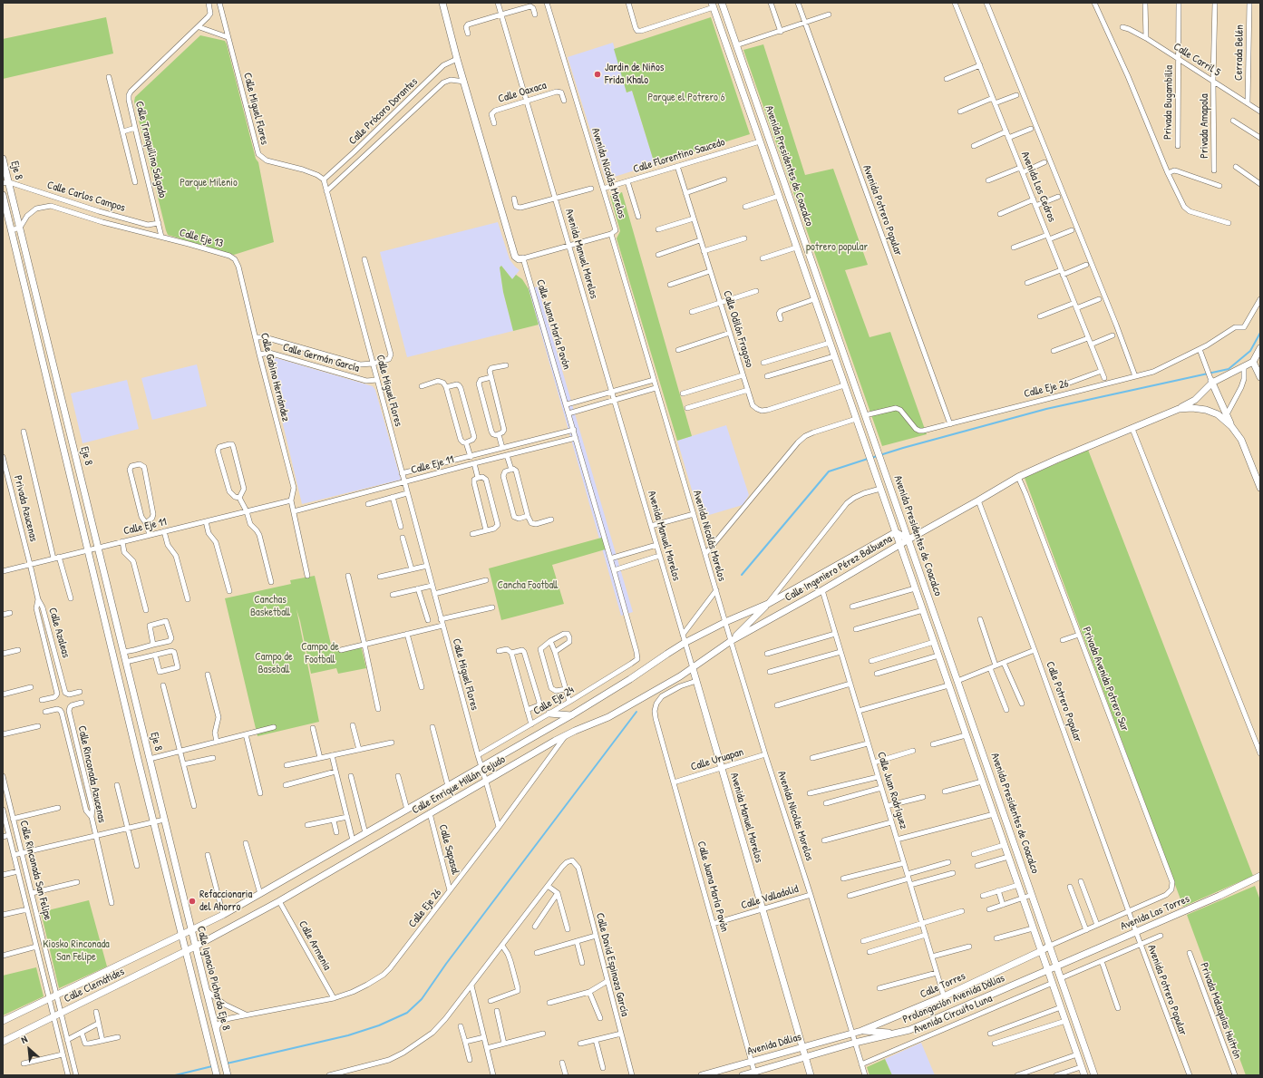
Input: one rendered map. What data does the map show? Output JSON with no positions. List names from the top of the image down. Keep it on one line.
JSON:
{"streets":{"main road":["Avenida Presidentes de Coacalco","Eje 8","Avenida Manuel Morelos","Calle Juana María Pavón","Calle Ingeniero Pérez Balbuena","Calle Enrique Millán Cejudo","Avenida Las Torres","Calle Ignacio Pichardo Eje 8","Calle Clemátides","Calle Torres","Prolongación Avenida Dálias","Avenida Dálias"],"street":["Cerrada Belén","Calle Carril 5","Calle Oaxaca","Privada Bugambilia","Calle Miguel Flores","Calle Prócoro Dorantes","Privada Amapola","Calle Tranquilino Salgado","Calle Florentino Saucedo","Avenida Nicolás Morelos","Avenida Los Cedros","Calle Carlos Campos","Avenida Potrero Popular","Calle Eje 13","Calle Odilón Fragoso","Calle Germán García","Calle Gabino Hernández","Calle Eje 26","Calle Eje 11","Privada Azucenas","Calle Azaleas","Privada Avenida Potrero Sur","Calle Eje 24","Calle Potrero Popular","Calle Uruapan","Calle Rinconada Azucenas","Calle Juan Rodríguez","Calle Sapasal","Calle Rinconada San Felipe","Calle Valladolid","Calle Armenia","Calle David Espinoza García","Privada Malaquías Huitrón","Avenida Circuito Luna"]},"crossings":[["Cerrada Belén","Calle Carril 5"],["Calle Carril 5","Privada Bugambilia"],["Calle Carril 5","Privada Amapola"],["Calle Oaxaca","Avenida Manuel Morelos"],["Calle Miguel Flores","Calle Prócoro Dorantes"],["Calle Miguel Flores","Calle Germán García"],["Calle Miguel Flores","Calle Eje 26"],["Calle Miguel Flores","Calle Eje 11"],["Calle Miguel Flores","Calle Eje 24"],["Calle Miguel Flores","Calle Enrique Millán Cejudo"],["Calle Prócoro Dorantes","Calle Juana María Pavón"],["Calle Tranquilino Salgado","Calle Carlos Campos"],["Calle Tranquilino Salgado","Calle Eje 13"],["Calle Florentino Saucedo","Avenida Presidentes de Coacalco"],["Calle Florentino Saucedo","Avenida Nicolás Morelos"],["Calle Florentino Saucedo","Calle Odilón Fragoso"],["Avenida Presidentes de Coacalco","Calle Odilón Fragoso"],["Avenida Presidentes de Coacalco","Calle Eje 26"],["Avenida Presidentes de Coacalco","Calle Ingeniero Pérez Balbuena"],["Avenida Presidentes de Coacalco","Avenida Las Torres"],["Avenida Presidentes de Coacalco","Calle Torres"],["Avenida Presidentes de Coacalco","Prolongación Avenida Dálias"],["Avenida Presidentes de Coacalco","Avenida Circuito Luna"],["Eje 8","Calle Carlos Campos"],["Eje 8","Calle Eje 11"],["Eje 8","Calle Ignacio Pichardo Eje 8"],["Avenida Nicolás Morelos","Calle Ingeniero Pérez Balbuena"],["Avenida Nicolás Morelos","Calle Uruapan"],["Avenida Nicolás Morelos","Calle Enrique Millán Cejudo"],["Avenida Nicolás Morelos","Calle Valladolid"],["Avenida Nicolás Morelos","Calle Torres"],["Avenida Nicolás Morelos","Prolongación Avenida Dálias"],["Avenida Nicolás Morelos","Avenida Circuito Luna"],["Avenida Nicolás Morelos","Avenida Dálias"],["Avenida Los Cedros","Calle Eje 26"],["Calle Carlos Campos","Calle Eje 13"],["Avenida Potrero Popular","Calle Eje 26"],["Avenida Potrero Popular","Privada Avenida Potrero Sur"],["Avenida Potrero Popular","Calle Potrero Popular"],["Avenida Potrero Popular","Avenida Las Torres"],["Calle Eje 13","Calle Gabino Hernández"],["Avenida Manuel Morelos","Calle Juana María Pavón"],["Avenida Manuel Morelos","Calle Uruapan"],["Avenida Manuel Morelos","Calle Enrique Millán Cejudo"],["Avenida Manuel Morelos","Calle Valladolid"],["Avenida Manuel Morelos","Avenida Dálias"],["Calle Juana María Pavón","Calle Eje 11"],["Calle Juana María Pavón","Calle Eje 24"],["Calle Juana María Pavón","Calle Uruapan"],["Calle Juana María Pavón","Calle Valladolid"],["Calle Juana María Pavón","Avenida Dálias"],["Calle Germán García","Calle Gabino Hernández"],["Calle Gabino Hernández","Calle Eje 11"],["Calle Eje 26","Calle Enrique Millán Cejudo"],["Calle Eje 26","Calle Sapasal"],["Calle Eje 26","Calle Armenia"],["Calle Eje 26","Calle Ignacio Pichardo Eje 8"],["Calle Eje 11","Privada Azucenas"],["Calle Eje 11","Calle Azaleas"],["Privada Azucenas","Calle Azaleas"],["Calle Ingeniero Pérez Balbuena","Calle Enrique Millán Cejudo"],["Calle Ingeniero Pérez Balbuena","Calle Juan Rodríguez"],["Privada Avenida Potrero Sur","Calle Potrero Popular"],["Calle Enrique Millán Cejudo","Calle Sapasal"],["Calle Enrique Millán Cejudo","Calle Armenia"],["Calle Enrique Millán Cejudo","Calle Ignacio Pichardo Eje 8"],["Calle Enrique Millán Cejudo","Calle Clemátides"],["Calle Juan Rodríguez","Calle Torres"],["Calle Rinconada San Felipe","Calle Clemátides"],["Avenida Las Torres","Prolongación Avenida Dálias"],["Calle Ignacio Pichardo Eje 8","Calle Clemátides"],["Calle Torres","Avenida Dálias"],["Prolongación Avenida Dálias","Avenida Dálias"]],"parks":["Parque el Potrero 6","Parque Milenio","potrero popular","Cancha Football","Canchas Basketball","Campo de Football","Campo de Baseball","Kiosko Rinconada San Felipe"],"places":["Jardin de Niños Frida Khalo","Refaccionaria del Ahorro"],"north":"top left"}
